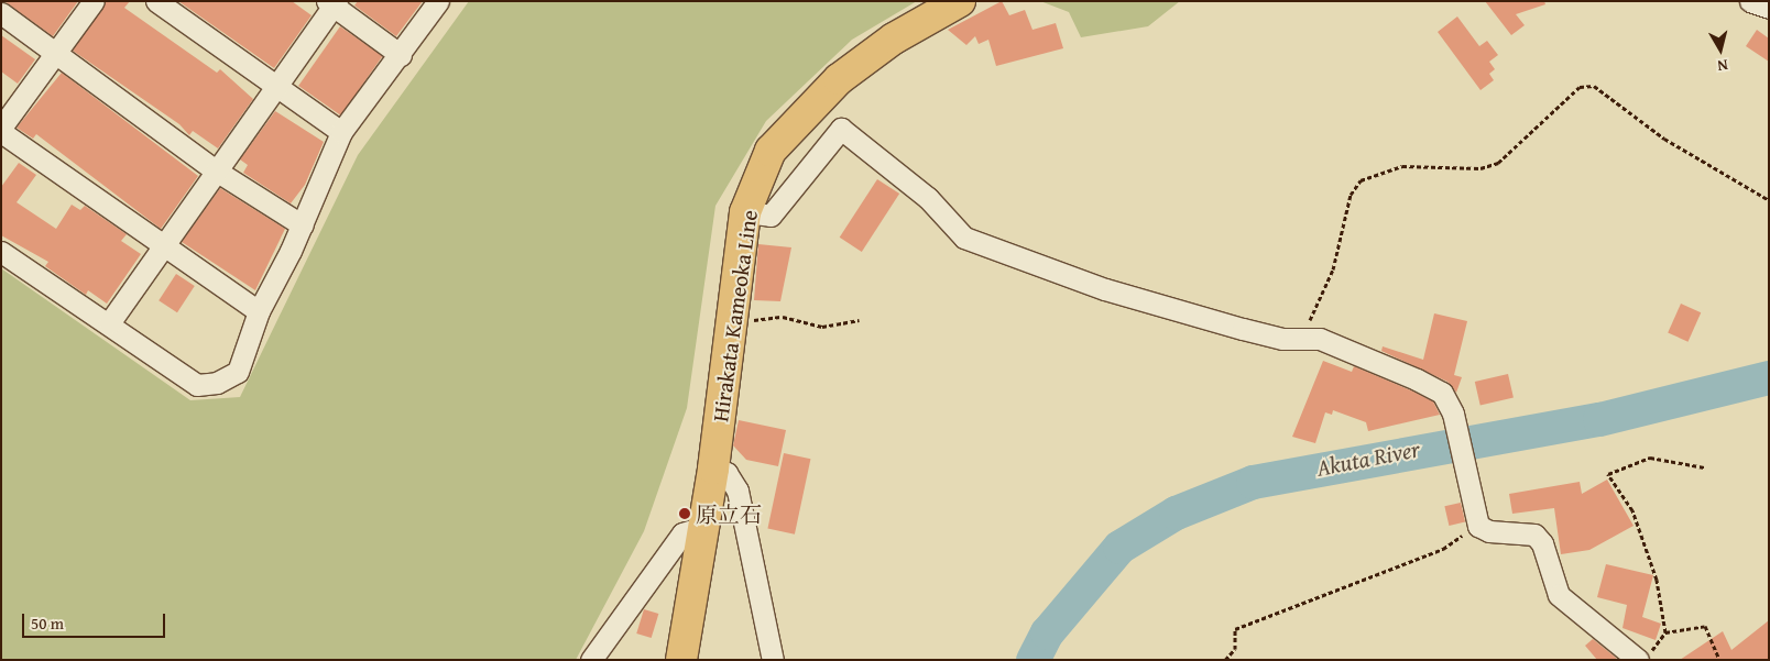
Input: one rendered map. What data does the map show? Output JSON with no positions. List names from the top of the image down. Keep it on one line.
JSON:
{"streets":{"main road":["Hirakata Kameoka Line"]},"water":["Akuta River"],"places":["原立石"],"scale_bar":"50 m","north":"bottom"}
